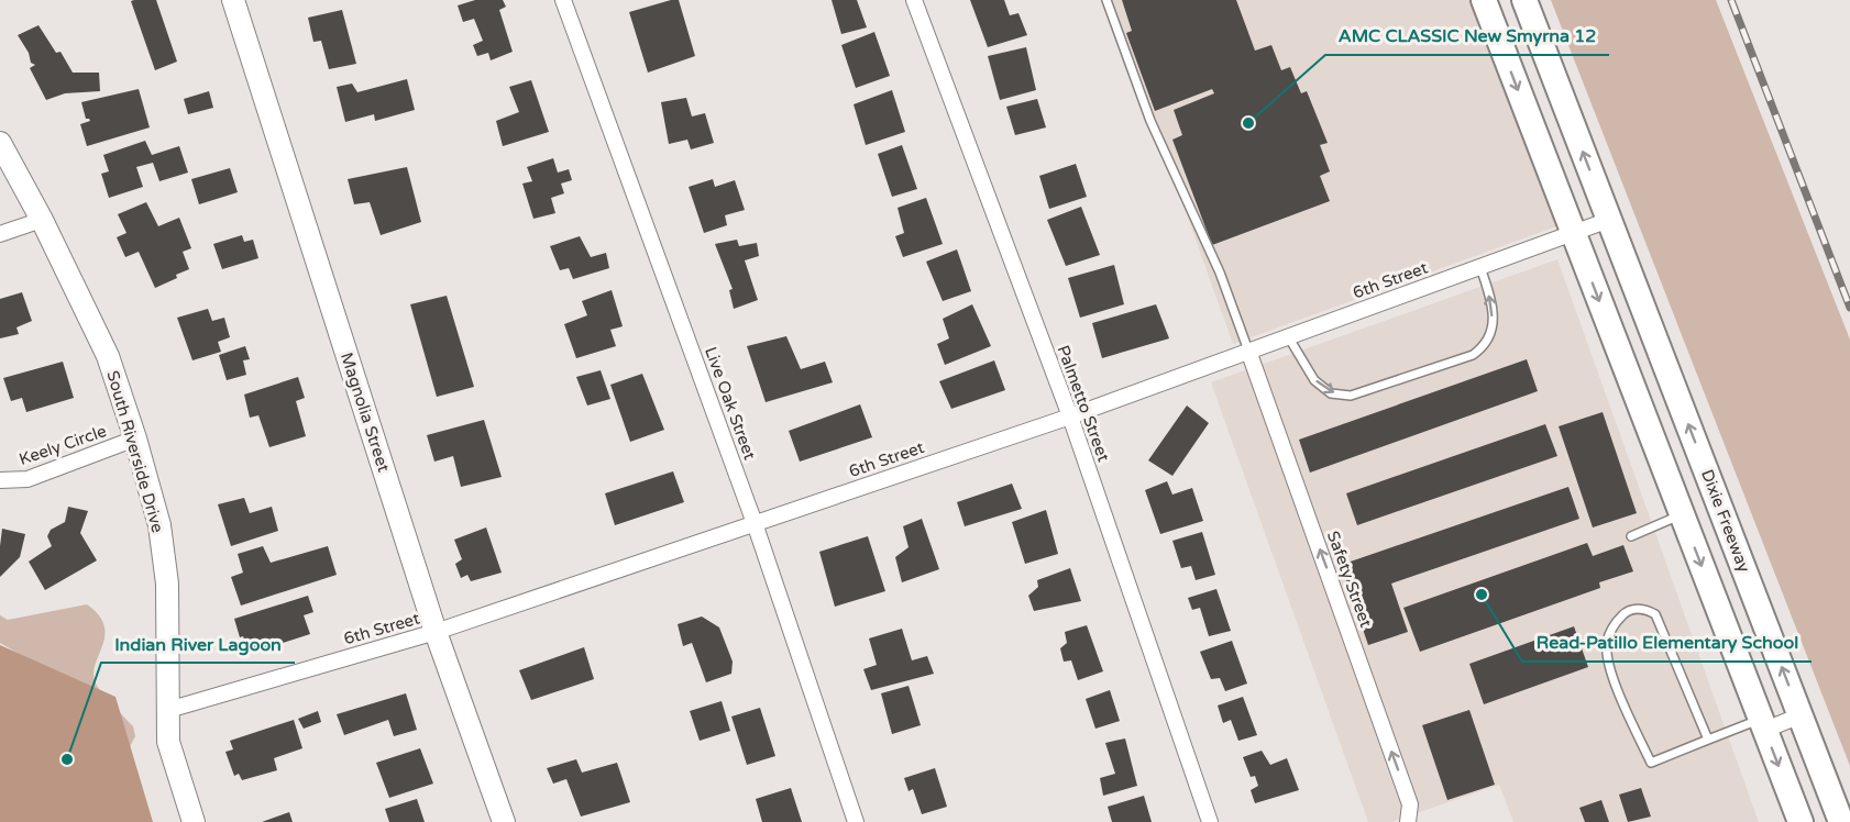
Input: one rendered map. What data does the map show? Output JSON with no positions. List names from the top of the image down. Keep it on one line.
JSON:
{"streets":{"main road":["Dixie Freeway"],"street":["6th Street","Live Oak Street","Palmetto Street","Magnolia Street","Keely Circle","South Riverside Drive","Safety Street"]},"crossings":[["6th Street","Live Oak Street"],["6th Street","Palmetto Street"],["6th Street","Magnolia Street"],["6th Street","South Riverside Drive"],["6th Street","Dixie Freeway"],["6th Street","Safety Street"],["Keely Circle","South Riverside Drive"]],"one_way":["Safety Street"],"places":["AMC CLASSIC New Smyrna 12","Read-Patillo Elementary School","Indian River Lagoon"]}
